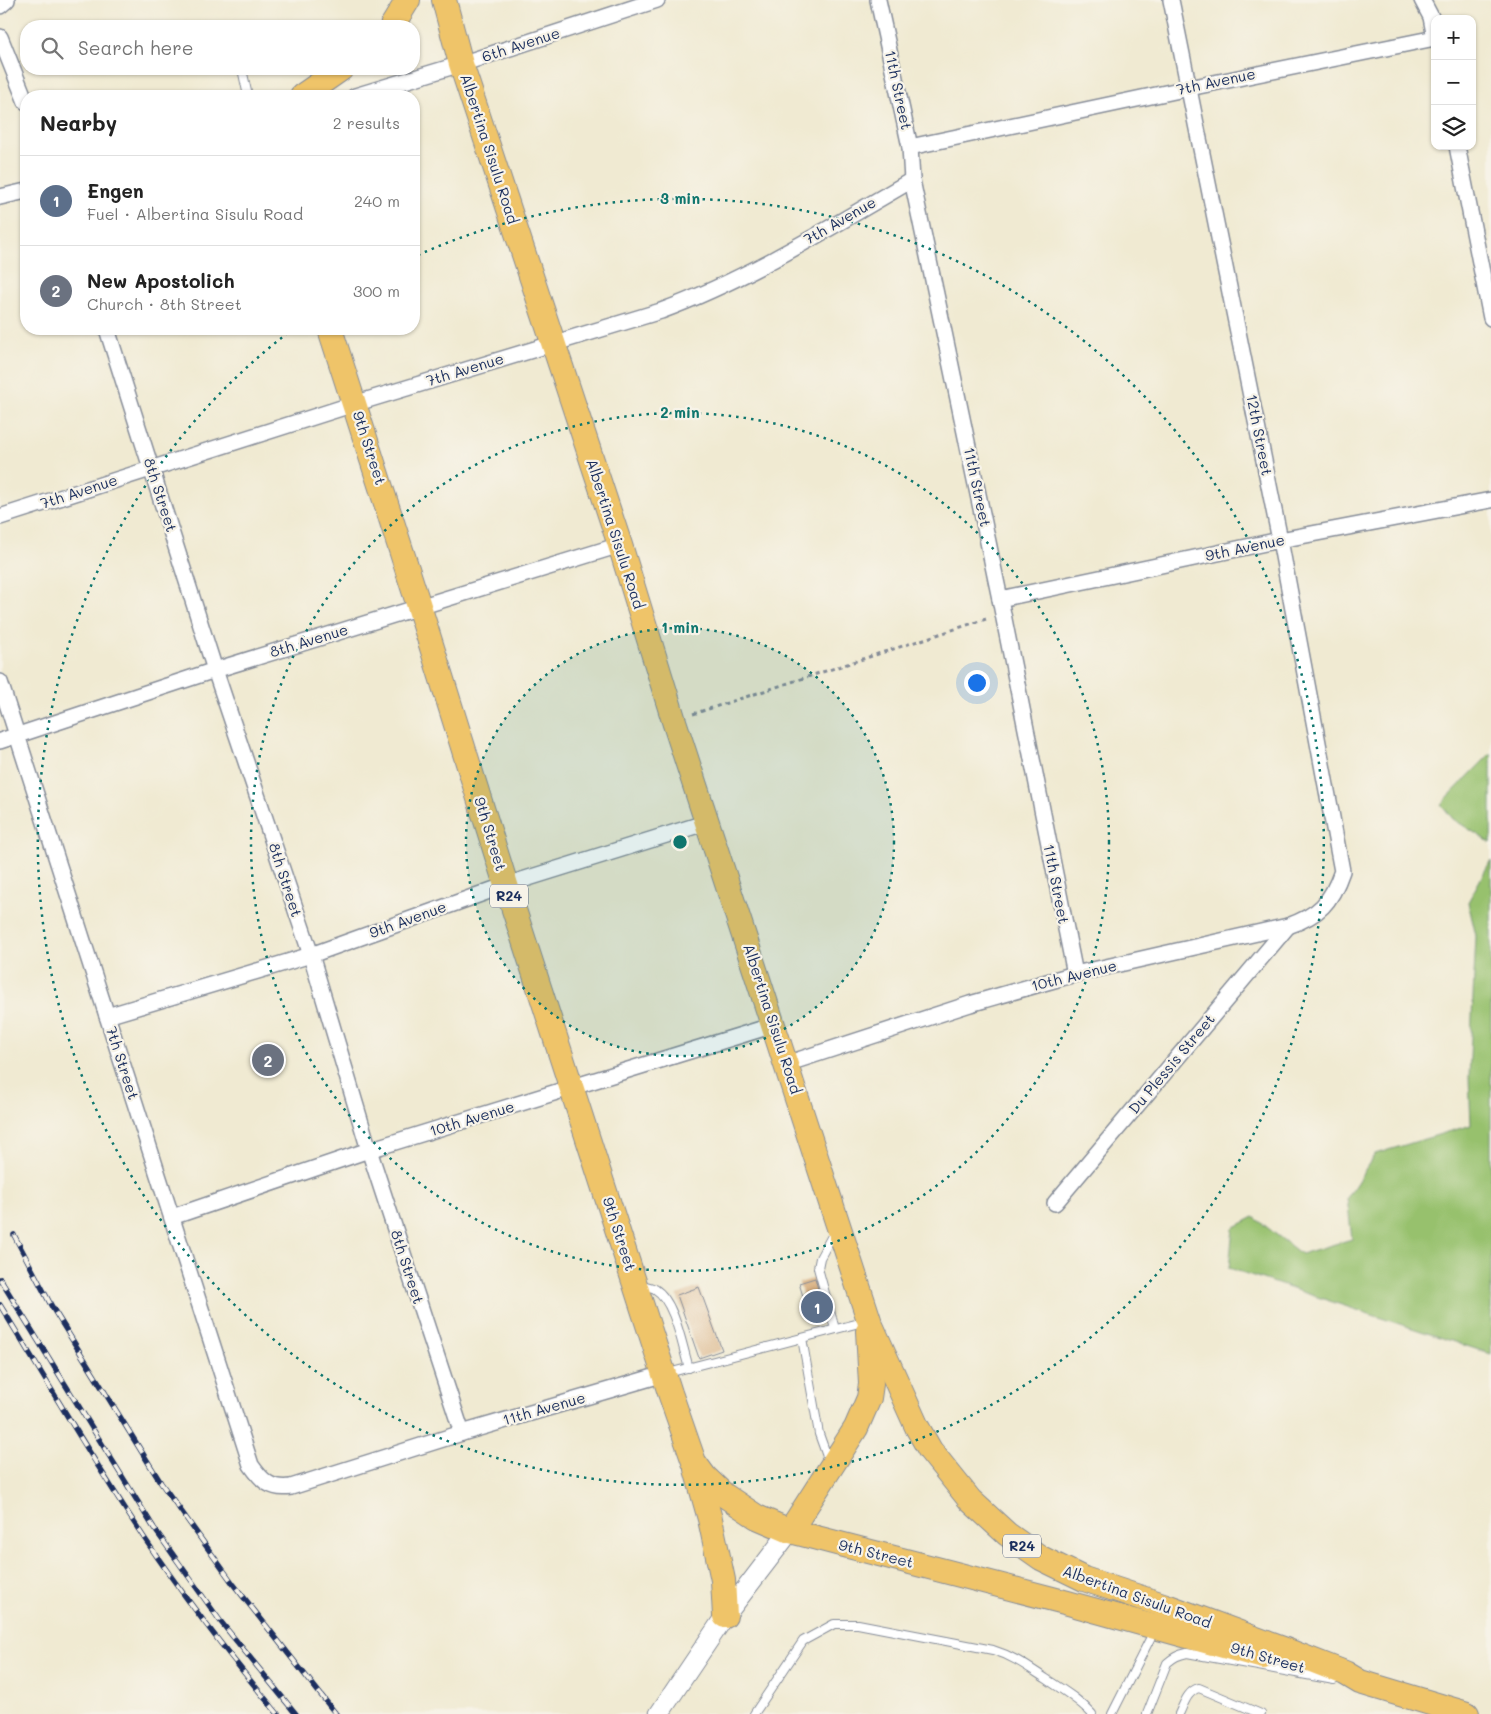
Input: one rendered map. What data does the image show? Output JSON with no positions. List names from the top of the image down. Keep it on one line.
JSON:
{"streets":{"main road":["Albertina Sisulu Road","9th Street","R24"],"street":["6th Avenue","7th Avenue","11th Street","12th Street","8th Street","9th Avenue","8th Avenue","10th Avenue","7th Street","Du Plessis Street","11th Avenue"]},"crossings":[["6th Avenue","Albertina Sisulu Road"],["7th Avenue","11th Street"],["7th Avenue","Albertina Sisulu Road"],["7th Avenue","12th Street"],["7th Avenue","9th Street"],["7th Avenue","8th Street"],["11th Street","9th Avenue"],["11th Street","10th Avenue"],["Albertina Sisulu Road","9th Street"],["Albertina Sisulu Road","9th Avenue"],["Albertina Sisulu Road","8th Avenue"],["Albertina Sisulu Road","10th Avenue"],["Albertina Sisulu Road","11th Avenue"],["12th Street","9th Avenue"],["12th Street","10th Avenue"],["9th Street","9th Avenue"],["9th Street","8th Avenue"],["9th Street","10th Avenue"],["9th Street","11th Avenue"],["8th Street","9th Avenue"],["8th Street","8th Avenue"],["8th Street","10th Avenue"],["8th Street","11th Avenue"],["9th Avenue","7th Street"],["8th Avenue","7th Street"],["10th Avenue","7th Street"],["10th Avenue","Du Plessis Street"],["7th Street","11th Avenue"]],"page":{"map_buttons":["+","−"],"search":"Search here","heading":["Nearby","2 results"],"list":[{"mark":"1","name":"Engen","note":"Fuel · Albertina Sisulu Road","value":"240 m"},{"mark":"2","name":"New Apostolich","note":"Church · 8th Street","value":"300 m"}],"pins":["2","1"]},"rings":["3 min","2 min","1 min"]}
